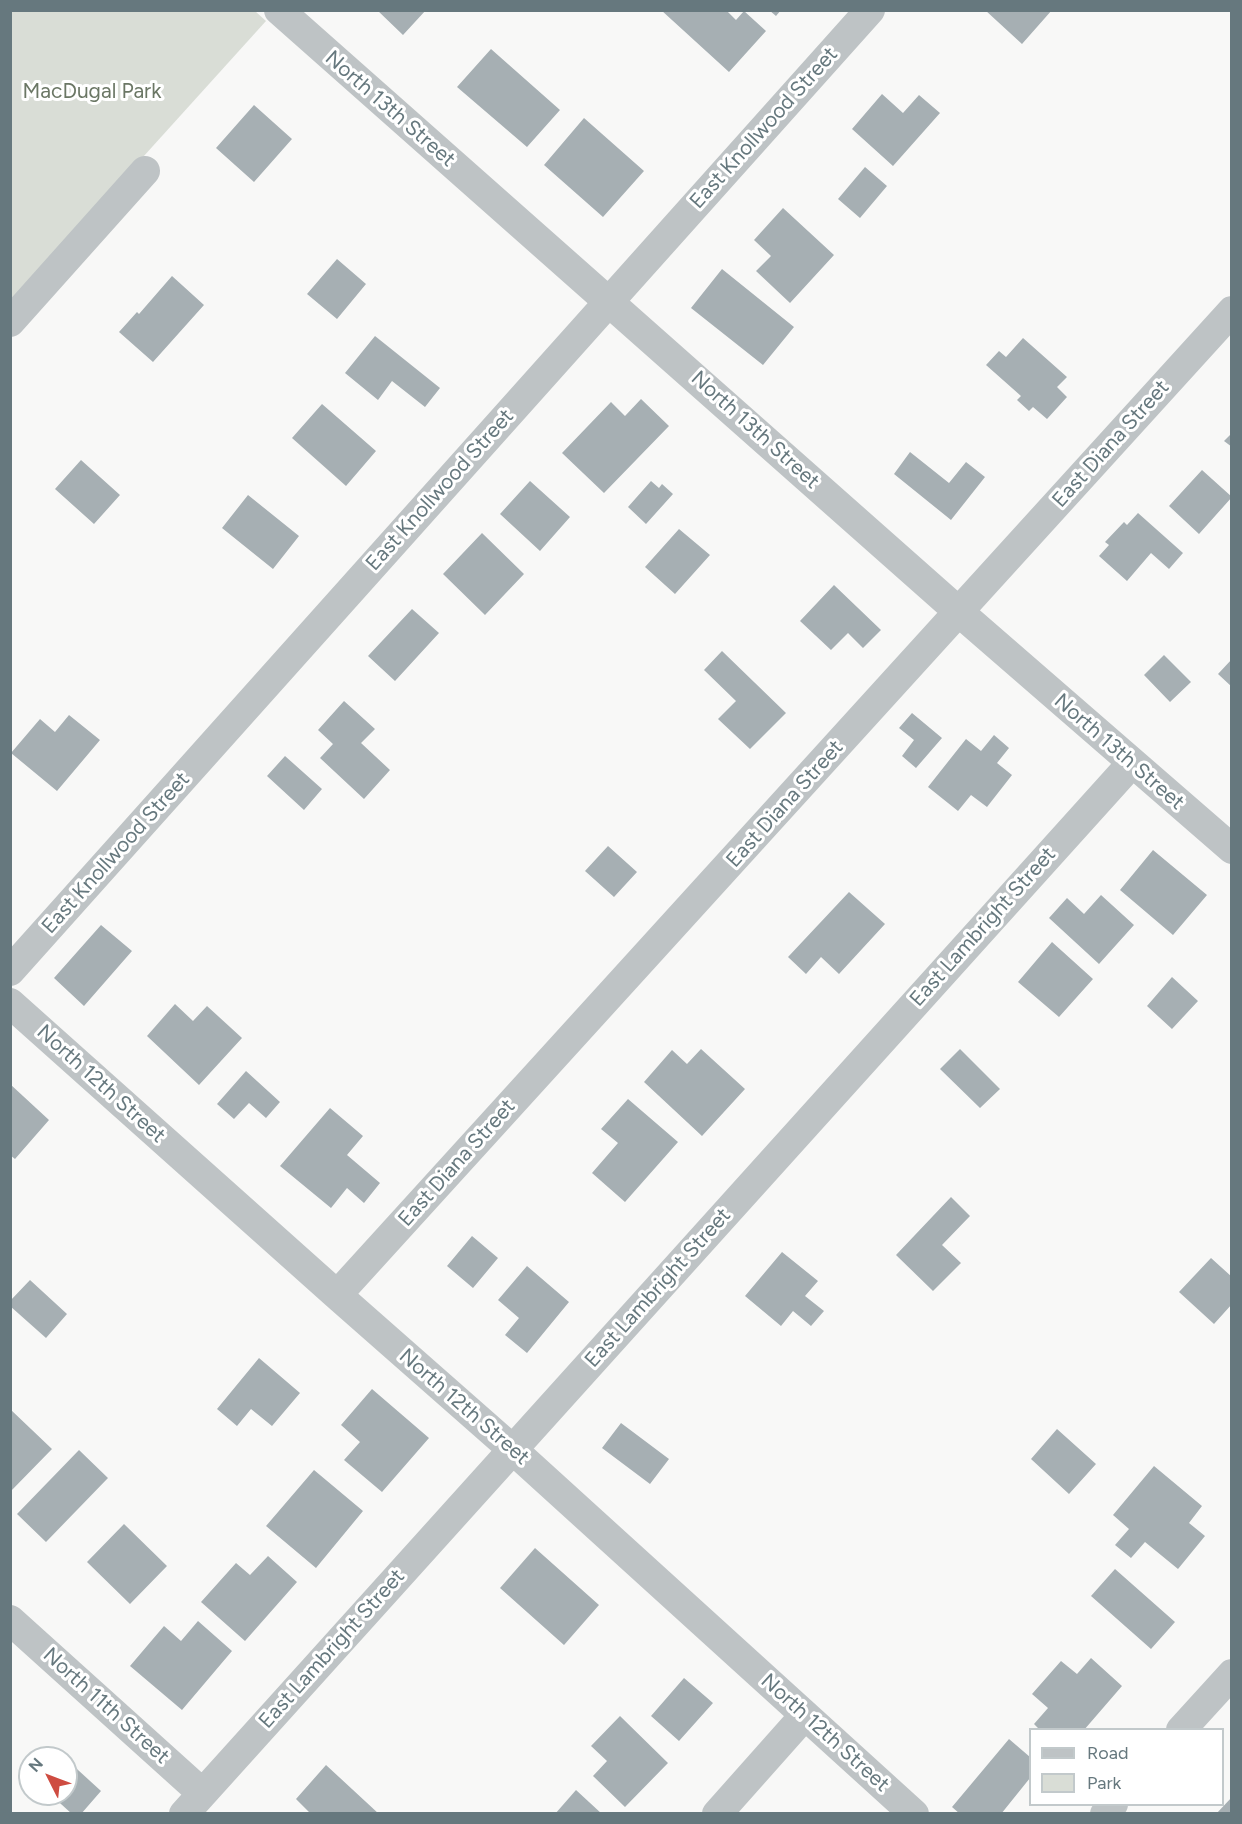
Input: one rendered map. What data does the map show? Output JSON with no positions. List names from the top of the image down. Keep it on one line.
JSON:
{"streets":{"street":["North 13th Street","East Knollwood Street","East Diana Street","East Lambright Street","North 12th Street","North 11th Street"]},"crossings":[["North 13th Street","East Knollwood Street"],["North 13th Street","East Diana Street"],["North 13th Street","East Lambright Street"],["East Diana Street","North 12th Street"],["East Lambright Street","North 12th Street"],["East Lambright Street","North 11th Street"]],"parks":["MacDugal Park"],"legend":["Road","Park"],"north":"top left"}
